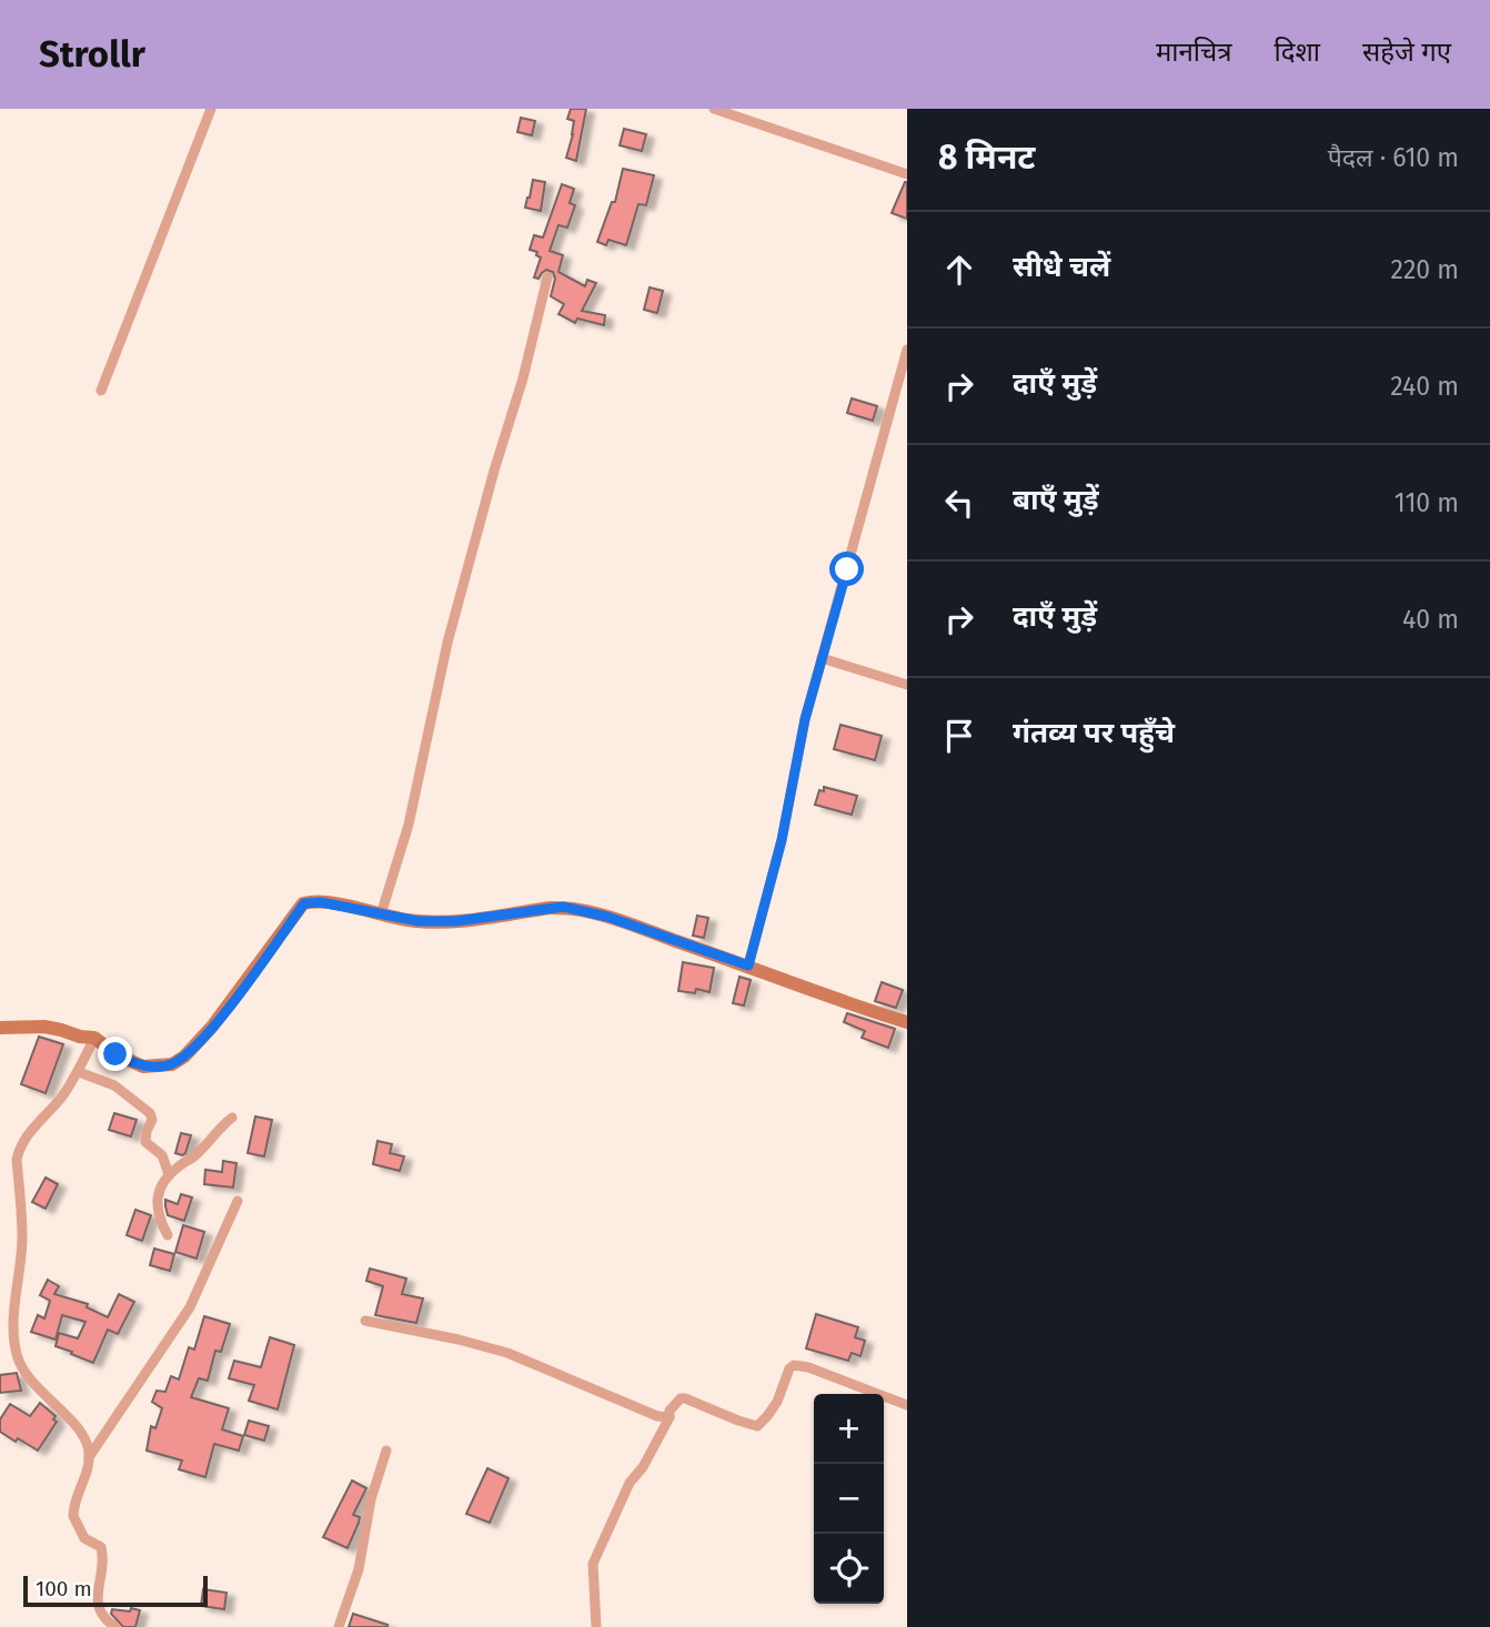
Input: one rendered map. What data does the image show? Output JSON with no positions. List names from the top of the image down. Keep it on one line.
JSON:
{"scale_bar":"100 m","page":{"header":"Strollr","nav":["मानचित्र","दिशा","सहेजे गए"],"heading":["8 मिनट","पैदल · 610 m"],"list":[["सीधे चलें","220 m"],["दाएँ मुड़ें","240 m"],["बाएँ मुड़ें","110 m"],["दाएँ मुड़ें","40 m"],"गंतव्य पर पहुँचे"],"map_buttons":["+","−"],"scale":"100 m"}}
